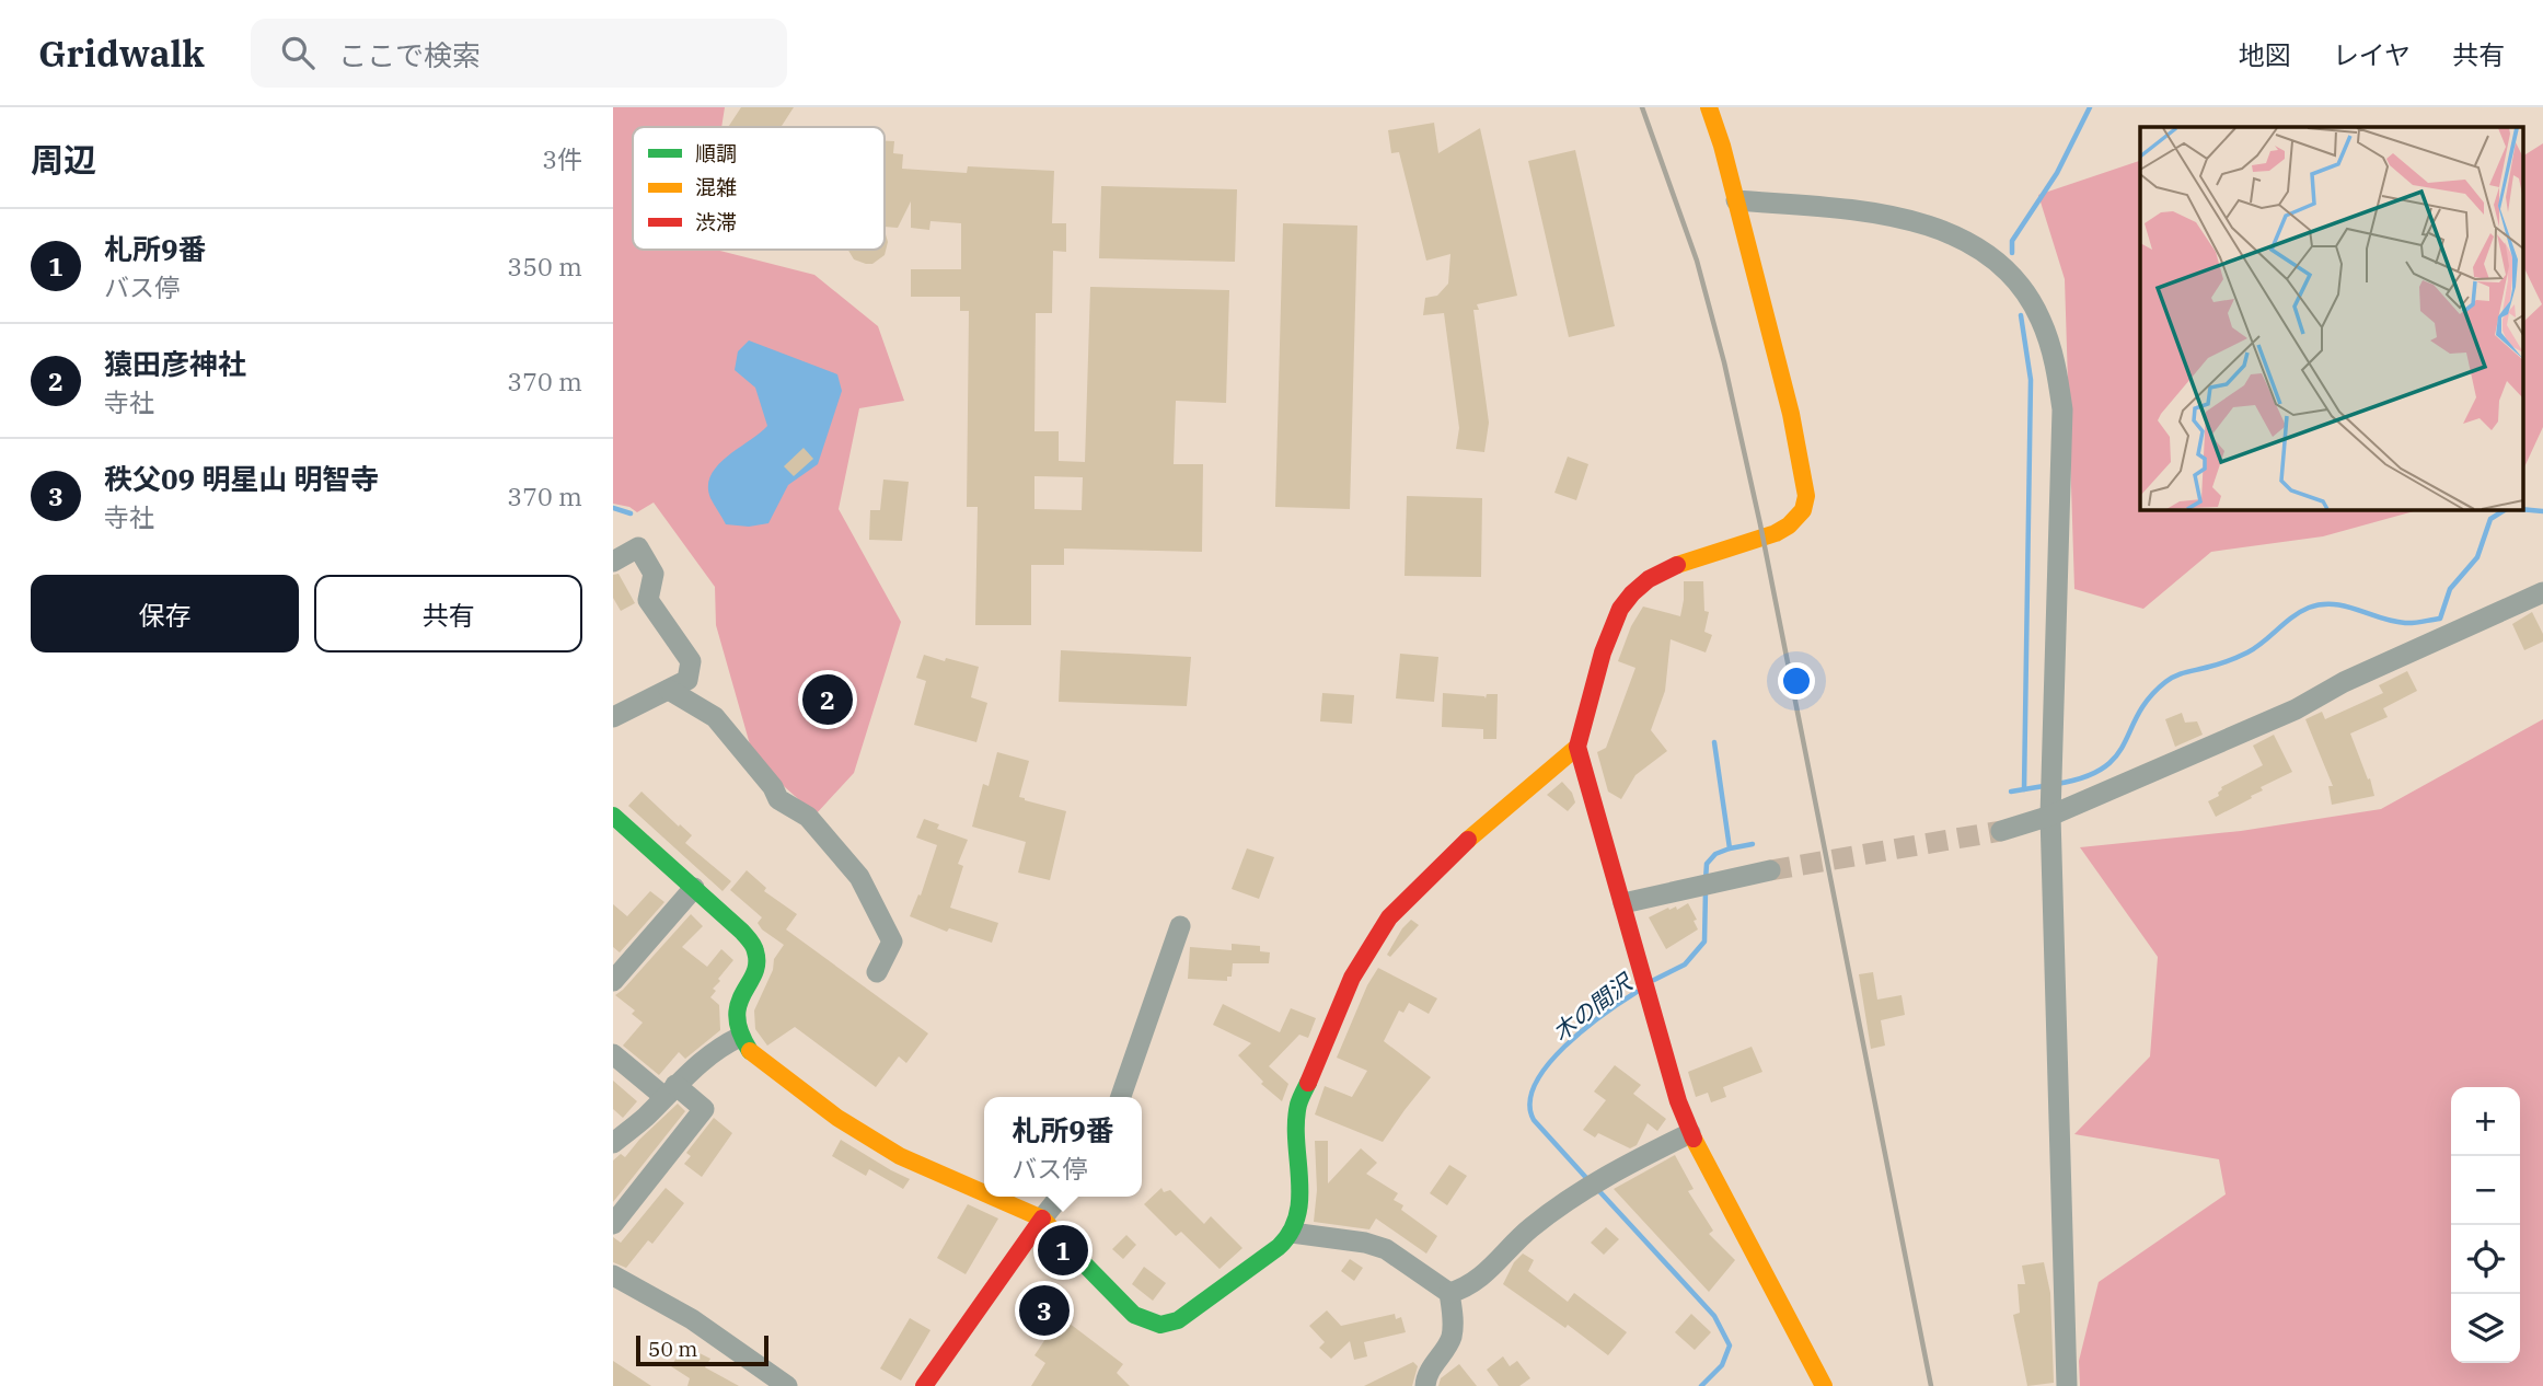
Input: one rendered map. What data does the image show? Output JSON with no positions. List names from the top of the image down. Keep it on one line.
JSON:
{"water":["木の間沢"],"legend":["順調","混雑","渋滞"],"scale_bar":"50 m","page":{"header":"Gridwalk","search":"ここで検索","nav":["地図","レイヤ","共有"],"heading":["周辺","3件"],"list":[{"mark":"1","name":"札所9番","note":"バス停","value":"350 m"},{"mark":"2","name":"猿田彦神社","note":"寺社","value":"370 m"},{"mark":"3","name":"秩父09 明星山 明智寺","note":"寺社","value":"370 m"}],"buttons":["保存","共有"],"pins":["2","1","3"],"map_buttons":["+","−"],"popup":["札所9番","バス停"],"scale":"50 m"}}
